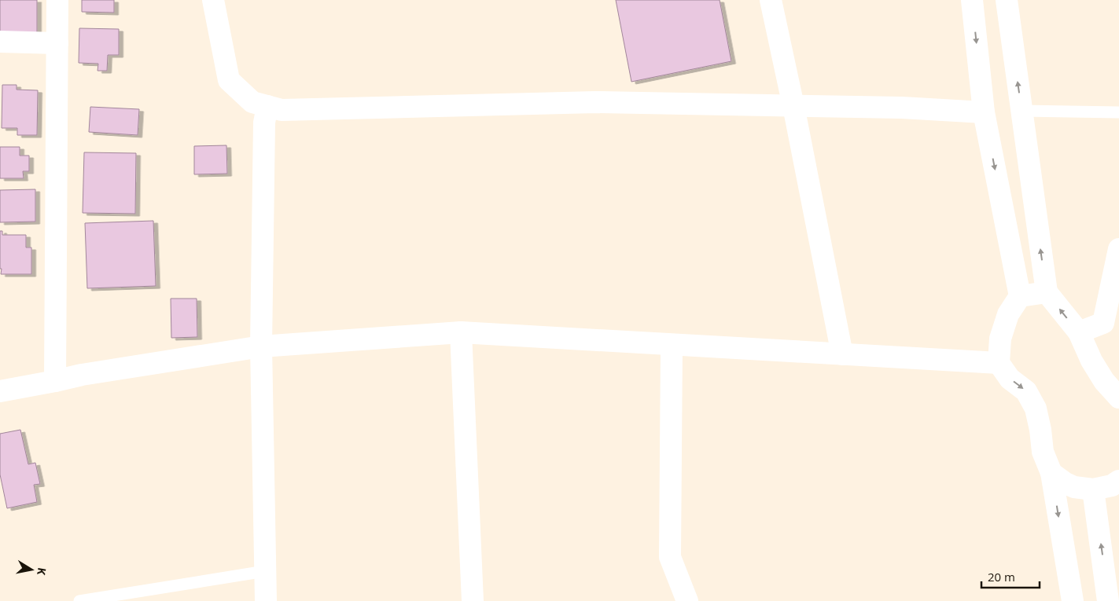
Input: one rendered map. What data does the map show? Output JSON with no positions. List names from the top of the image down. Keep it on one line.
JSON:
{"scale_bar":"20 m","north":"right"}
